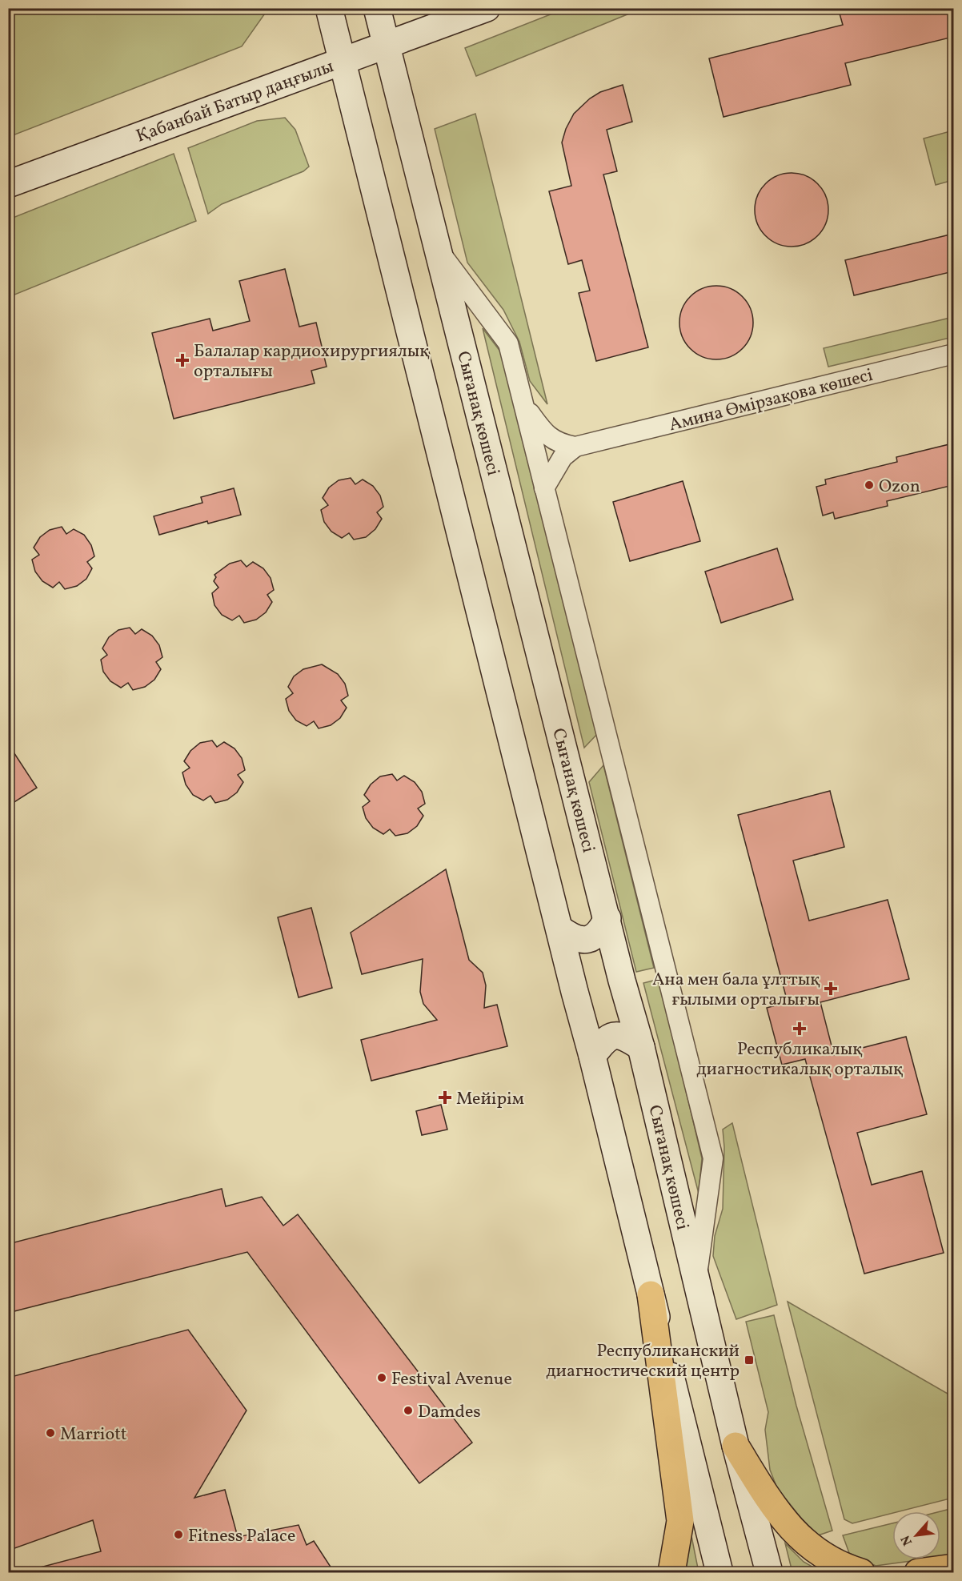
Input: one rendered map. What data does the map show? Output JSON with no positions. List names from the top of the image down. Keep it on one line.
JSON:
{"streets":{"main road":["Қабанбай Батыр даңғылы","Сығанақ көшесі"],"street":["Амина Өмірзақова көшесі"]},"crossings":[["Қабанбай Батыр даңғылы","Сығанақ көшесі"]],"places":{"health":["Балалар кардиохирургиялық орталығы","Ана мен бала ұлттық ғылыми орталығы","Республикалық диагностикалық орталық","Мейірім"],"other":["Ozon","Festival Avenue","Damdes","Marriott","Fitness Palace"],"transit":["Республиканский диагностический центр"]},"north":"bottom left"}
